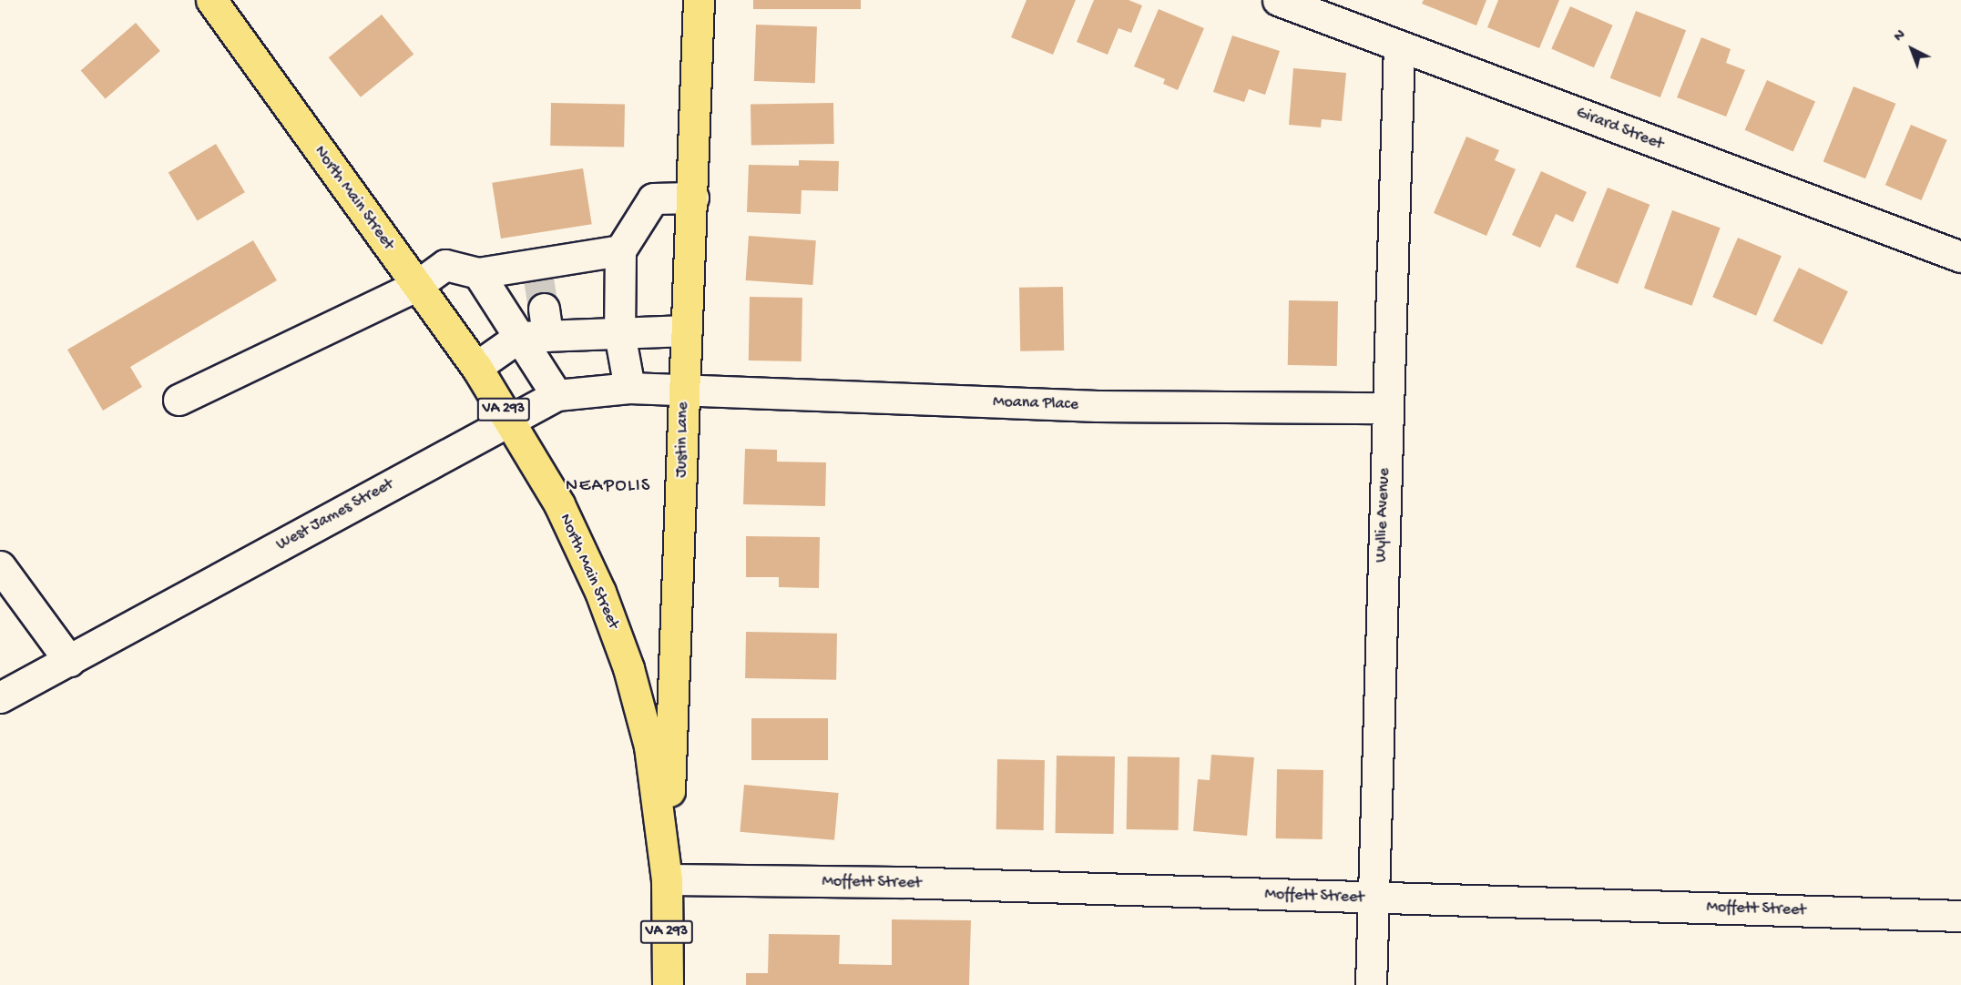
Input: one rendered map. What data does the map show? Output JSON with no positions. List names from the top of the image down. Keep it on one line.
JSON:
{"streets":{"main road":["North Main Street","VA 293","Justin Lane"],"street":["Girard Street","Moana Place","West James Street","Wyllie Avenue","Moffett Street"]},"crossings":[["Girard Street","Wyllie Avenue"],["North Main Street","Justin Lane"],["North Main Street","West James Street"],["North Main Street","Moffett Street"],["Moana Place","Justin Lane"],["Moana Place","West James Street"],["Moana Place","Wyllie Avenue"],["Justin Lane","West James Street"],["Justin Lane","Moffett Street"],["Wyllie Avenue","Moffett Street"]],"districts":["NEAPOLIS"],"north":"top left"}
